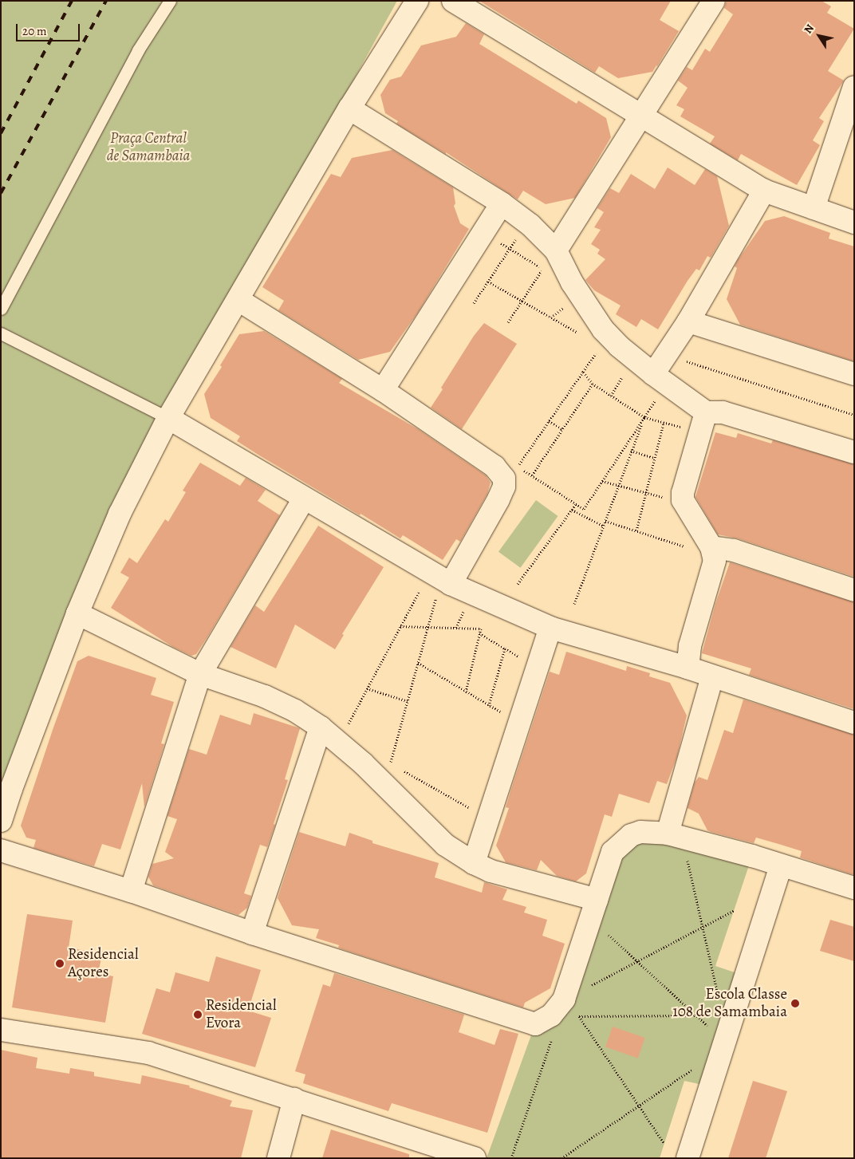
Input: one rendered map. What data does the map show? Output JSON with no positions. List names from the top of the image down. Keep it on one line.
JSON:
{"parks":["Praça Central de Samambaia"],"places":["Residencial Açores","Escola Classe 108 de Samambaia","Residencial Evora"],"scale_bar":"20 m","north":"top left"}
